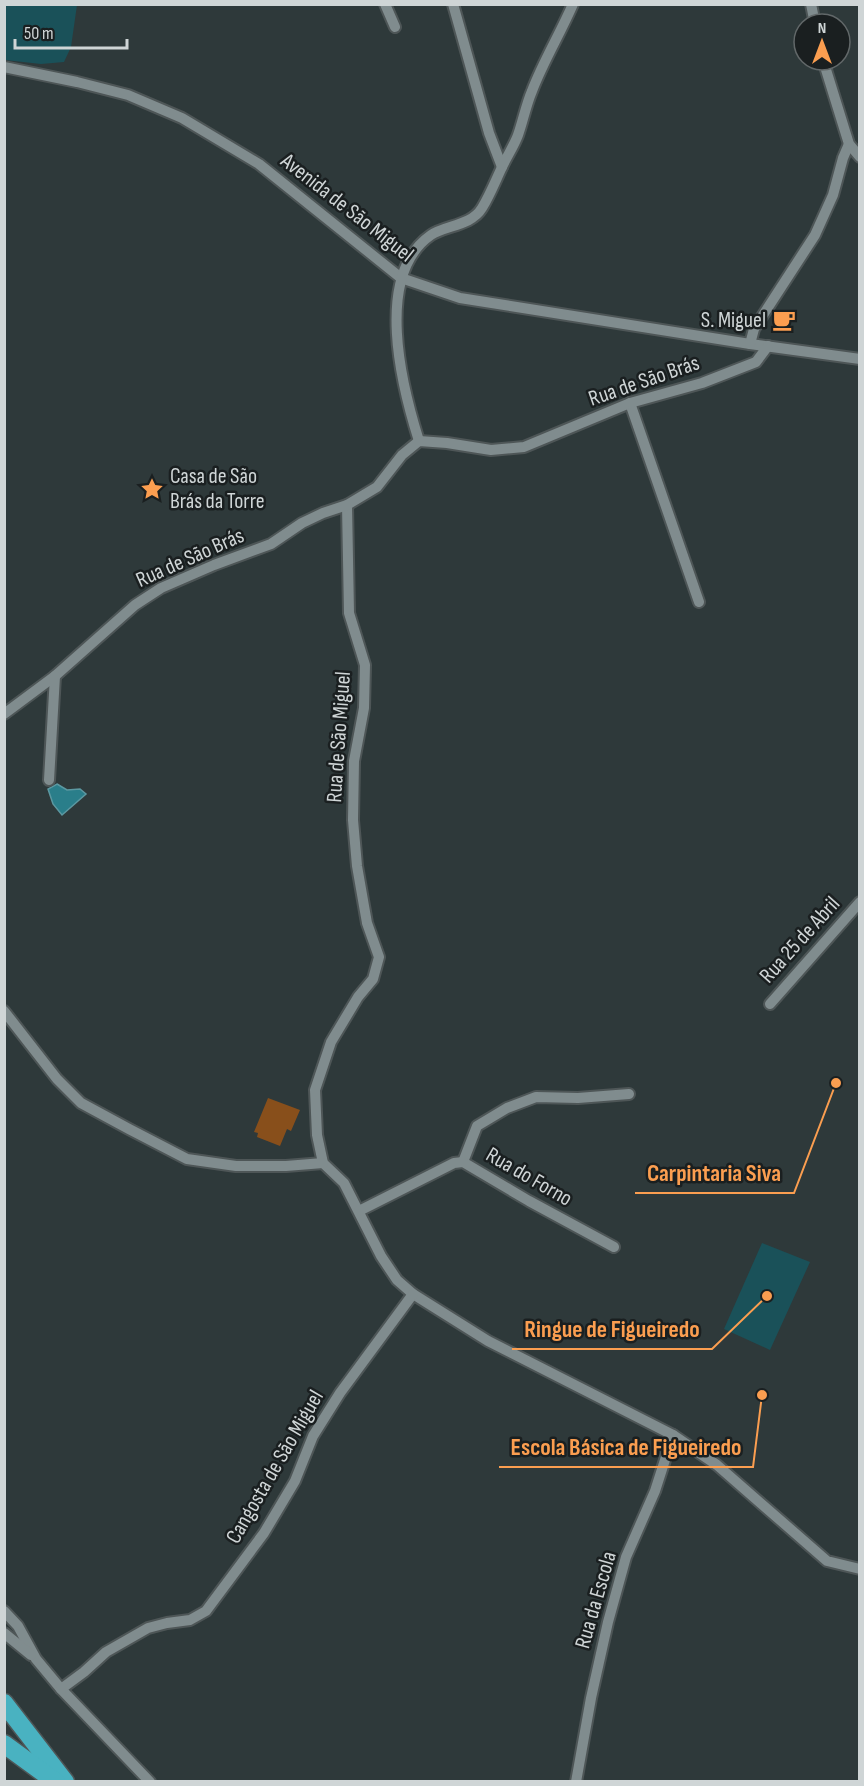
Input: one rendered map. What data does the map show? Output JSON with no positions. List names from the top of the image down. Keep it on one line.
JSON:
{"streets":{"street":["Avenida de São Miguel","Rua de São Brás","Rua de São Miguel","Rua 25 de Abril","Rua do Forno","Cangosta de São Miguel","Rua da Escola"]},"crossings":[["Avenida de São Miguel","Rua de São Brás"],["Rua de São Brás","Rua de São Miguel"]],"places":{"cafe":["S. Miguel"],"place":["Casa de São Brás da Torre"],"other":["Carpintaria Siva","Ringue de Figueiredo","Escola Básica de Figueiredo"]},"scale_bar":"50 m","north":"top"}
